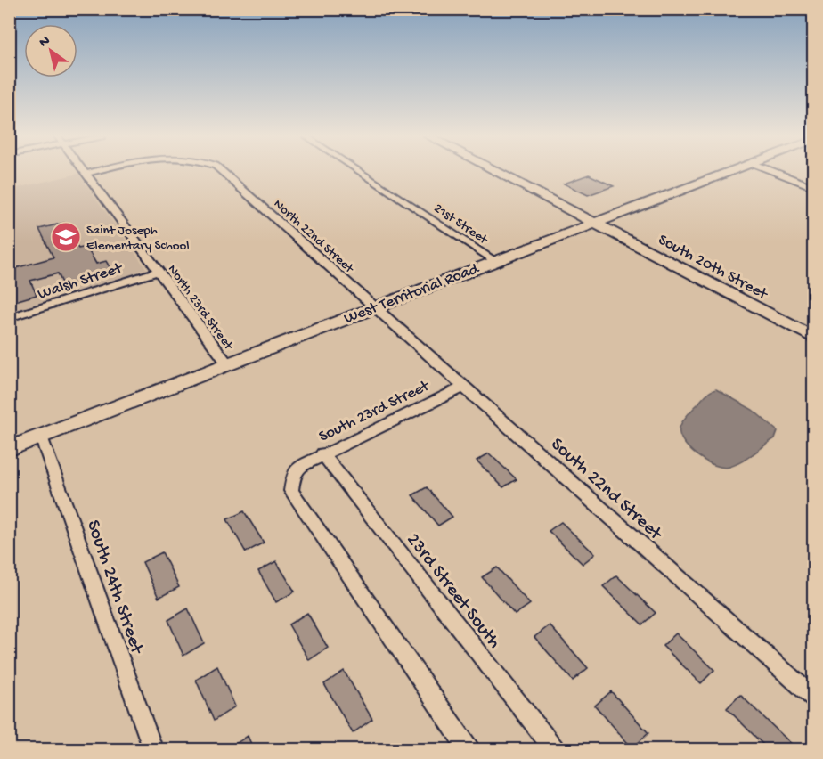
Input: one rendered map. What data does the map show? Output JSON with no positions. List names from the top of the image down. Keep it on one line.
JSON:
{"streets":{"street":["21st Street","North 22nd Street","South 20th Street","Walsh Street","West Territorial Road","North 23rd Street","South 23rd Street","South 22nd Street","South 24th Street","23rd Street South"]},"crossings":[["21st Street","West Territorial Road"],["North 22nd Street","West Territorial Road"],["North 22nd Street","North 23rd Street"],["North 22nd Street","South 22nd Street"],["South 20th Street","West Territorial Road"],["Walsh Street","North 23rd Street"],["West Territorial Road","North 23rd Street"],["West Territorial Road","South 22nd Street"],["West Territorial Road","South 24th Street"],["South 23rd Street","South 22nd Street"],["South 23rd Street","23rd Street South"]],"places":{"school or university":["Saint Joseph Elementary School"]},"north":"top left"}
